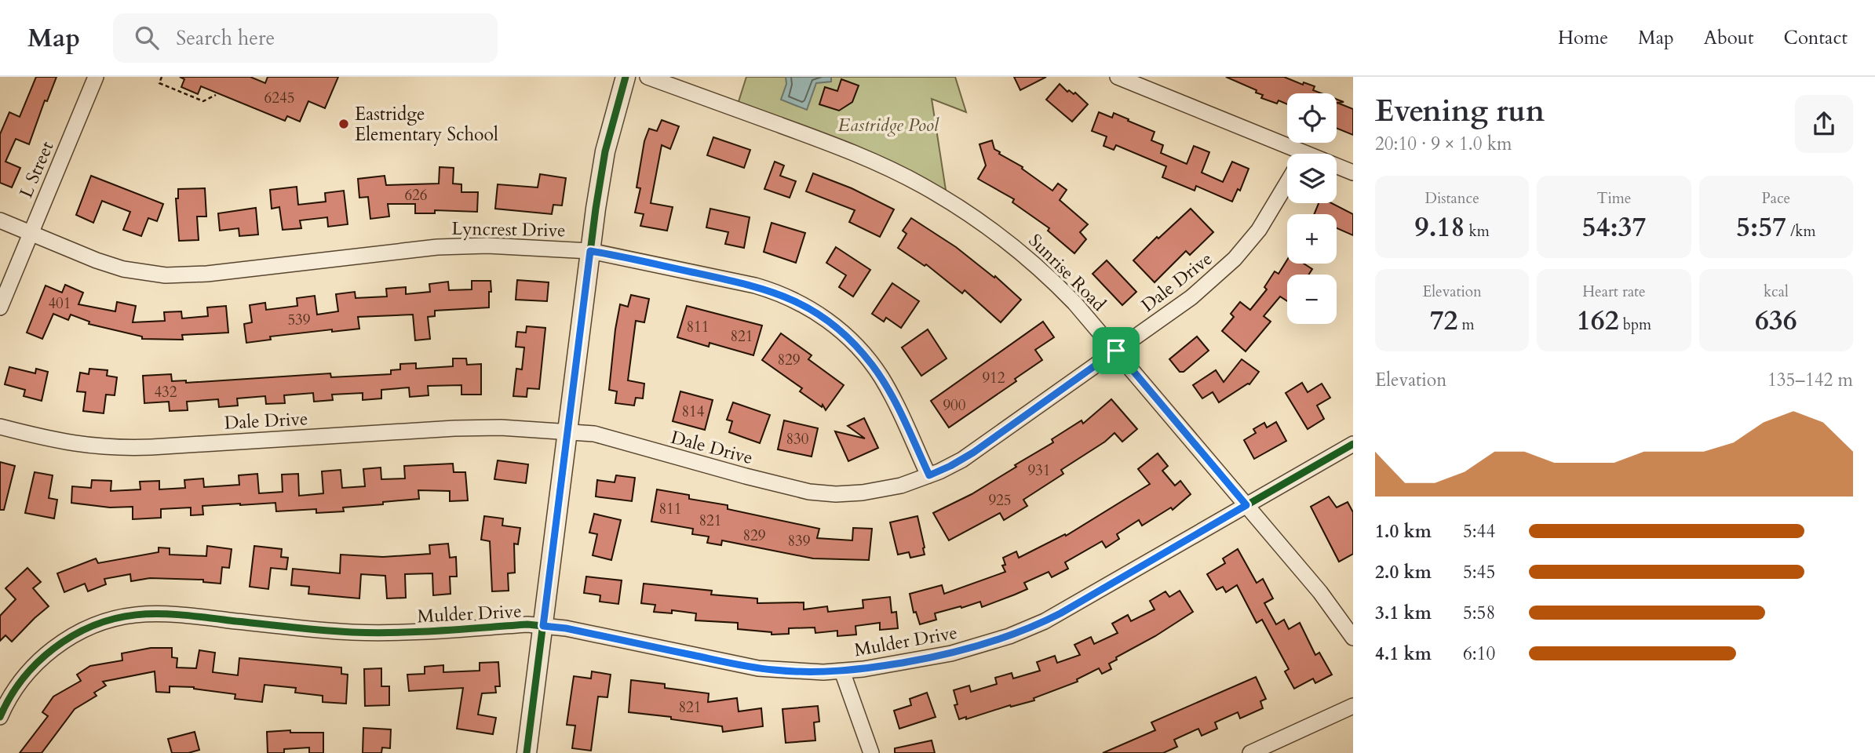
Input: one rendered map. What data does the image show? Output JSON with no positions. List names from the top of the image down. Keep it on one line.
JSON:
{"streets":{"street":["L Street","Lyncrest Drive","Sunrise Road","Dale Drive","Mulder Drive"]},"crossings":[["L Street","Lyncrest Drive"],["Lyncrest Drive","Dale Drive"],["Sunrise Road","Dale Drive"],["Sunrise Road","Mulder Drive"]],"parks":["Eastridge Pool"],"places":["Eastridge Elementary School"],"house_numbers":["6245","626","401","539","811","821","829","912","432","900","814","830","931","925","811","821","829","839","821"],"page":{"header":"Map","search":"Search here","nav":["Home","Map","About","Contact"],"heading":["Evening run","20:10 · 9 × 1.0 km"],"map_buttons":["+","−"],"stats":[["Distance","9.18 km"],["Time","54:37"],["Pace","5:57 /km"],["Elevation","72 m"],["Heart rate","162 bpm"],["kcal","636"]],"chart":["Elevation","135–142 m"],"list":[{"name":"1.0 km","note":"5:44"},{"name":"2.0 km","note":"5:45"},{"name":"3.1 km","note":"5:58"},{"name":"4.1 km","note":"6:10"}]}}
